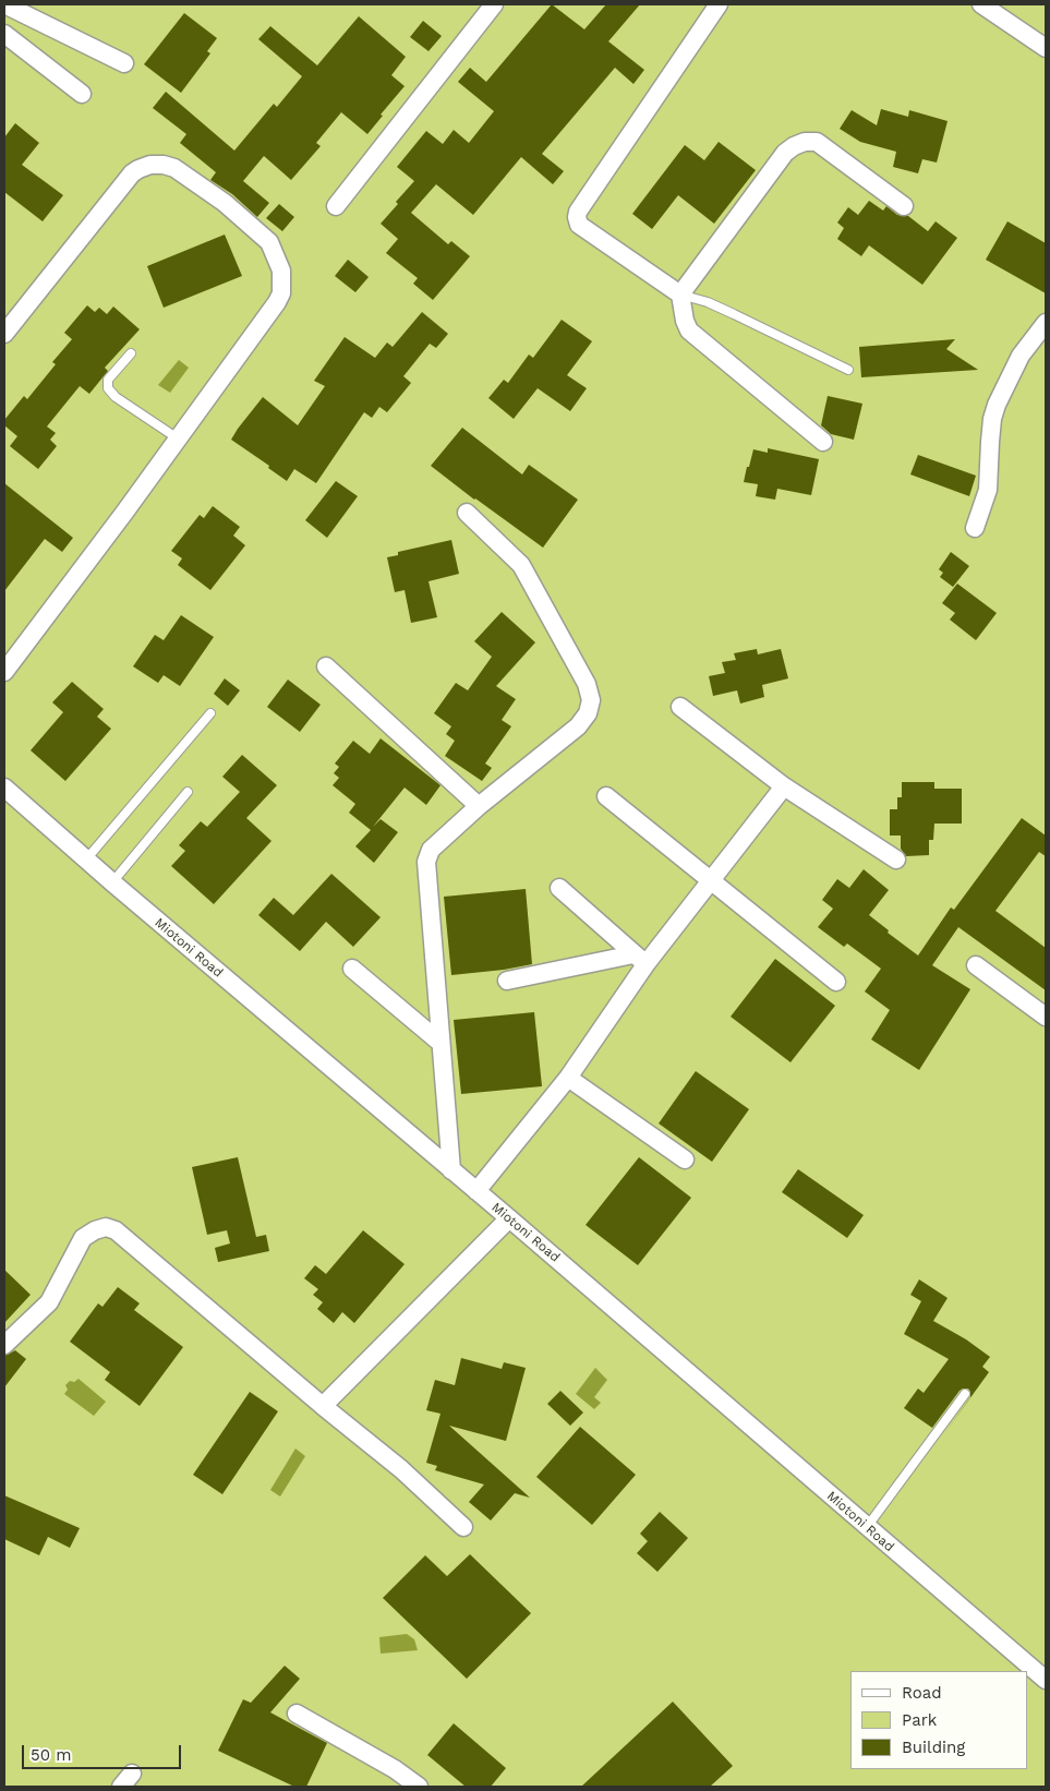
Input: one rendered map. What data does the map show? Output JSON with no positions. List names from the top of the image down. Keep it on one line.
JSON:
{"streets":{"street":["Miotoni Road"]},"legend":["Road","Park","Building"],"scale_bar":"50 m"}
